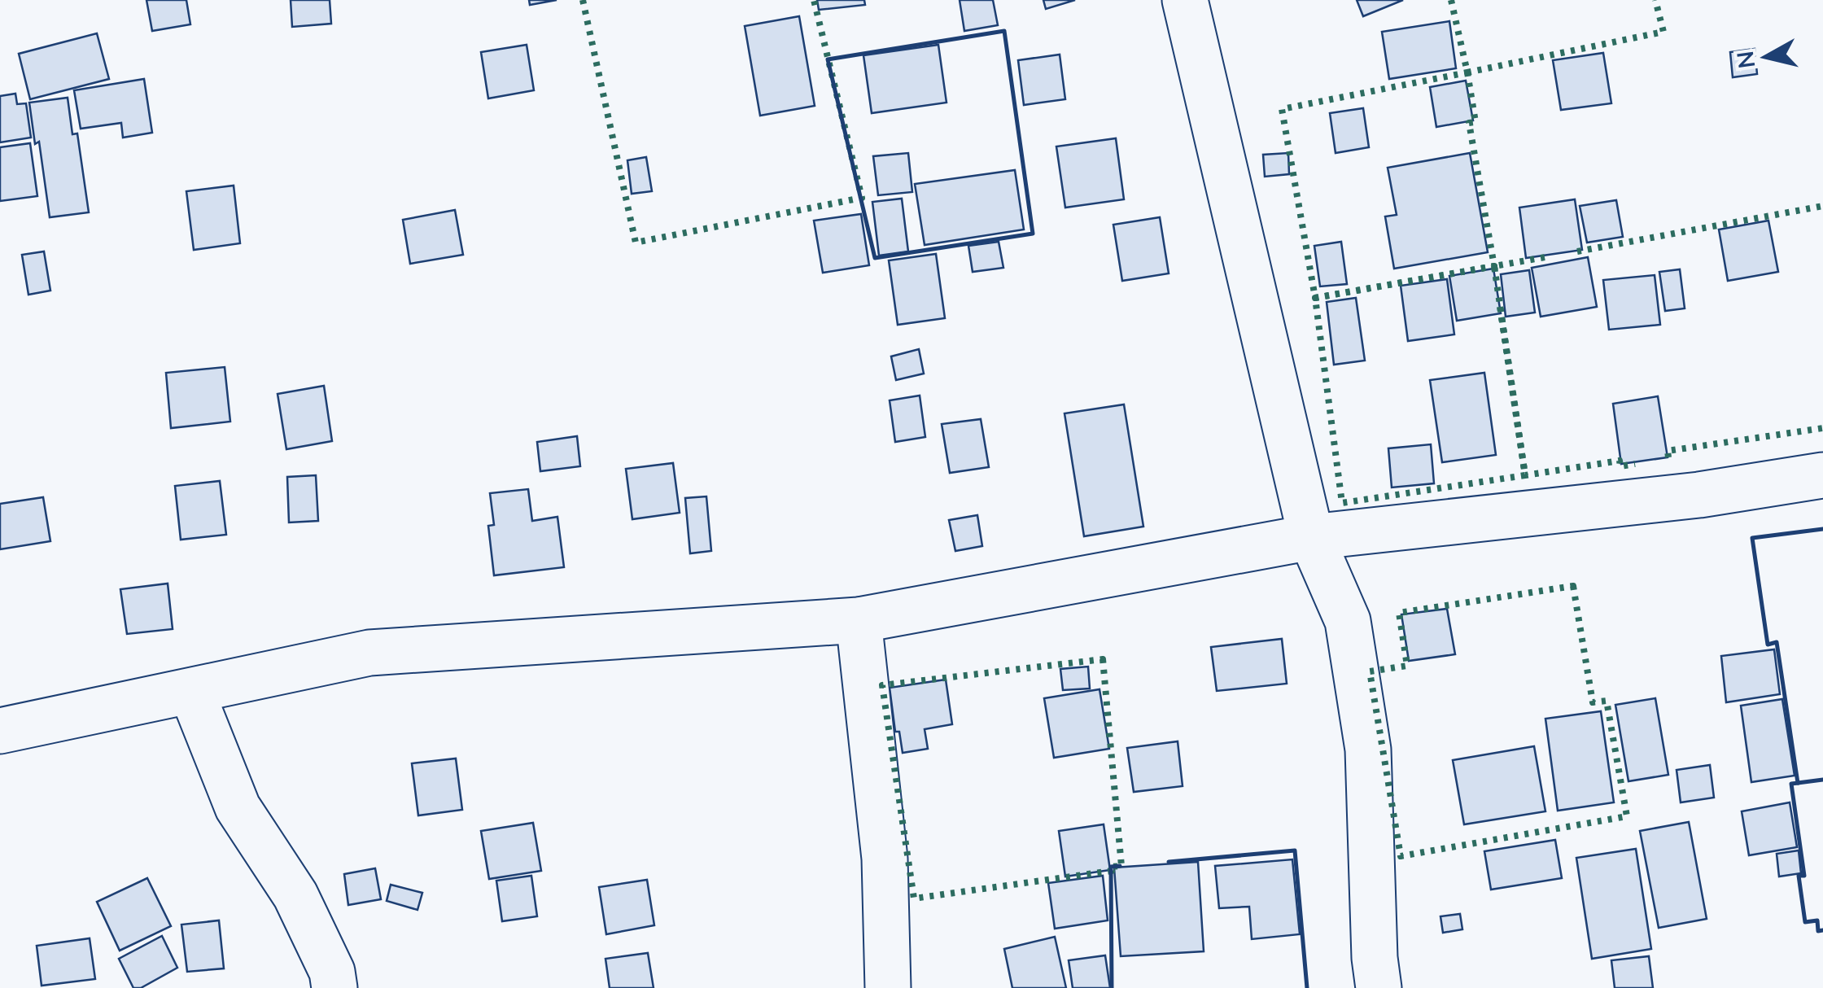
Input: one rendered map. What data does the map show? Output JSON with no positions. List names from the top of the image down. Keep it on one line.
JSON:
{"north":"left"}
